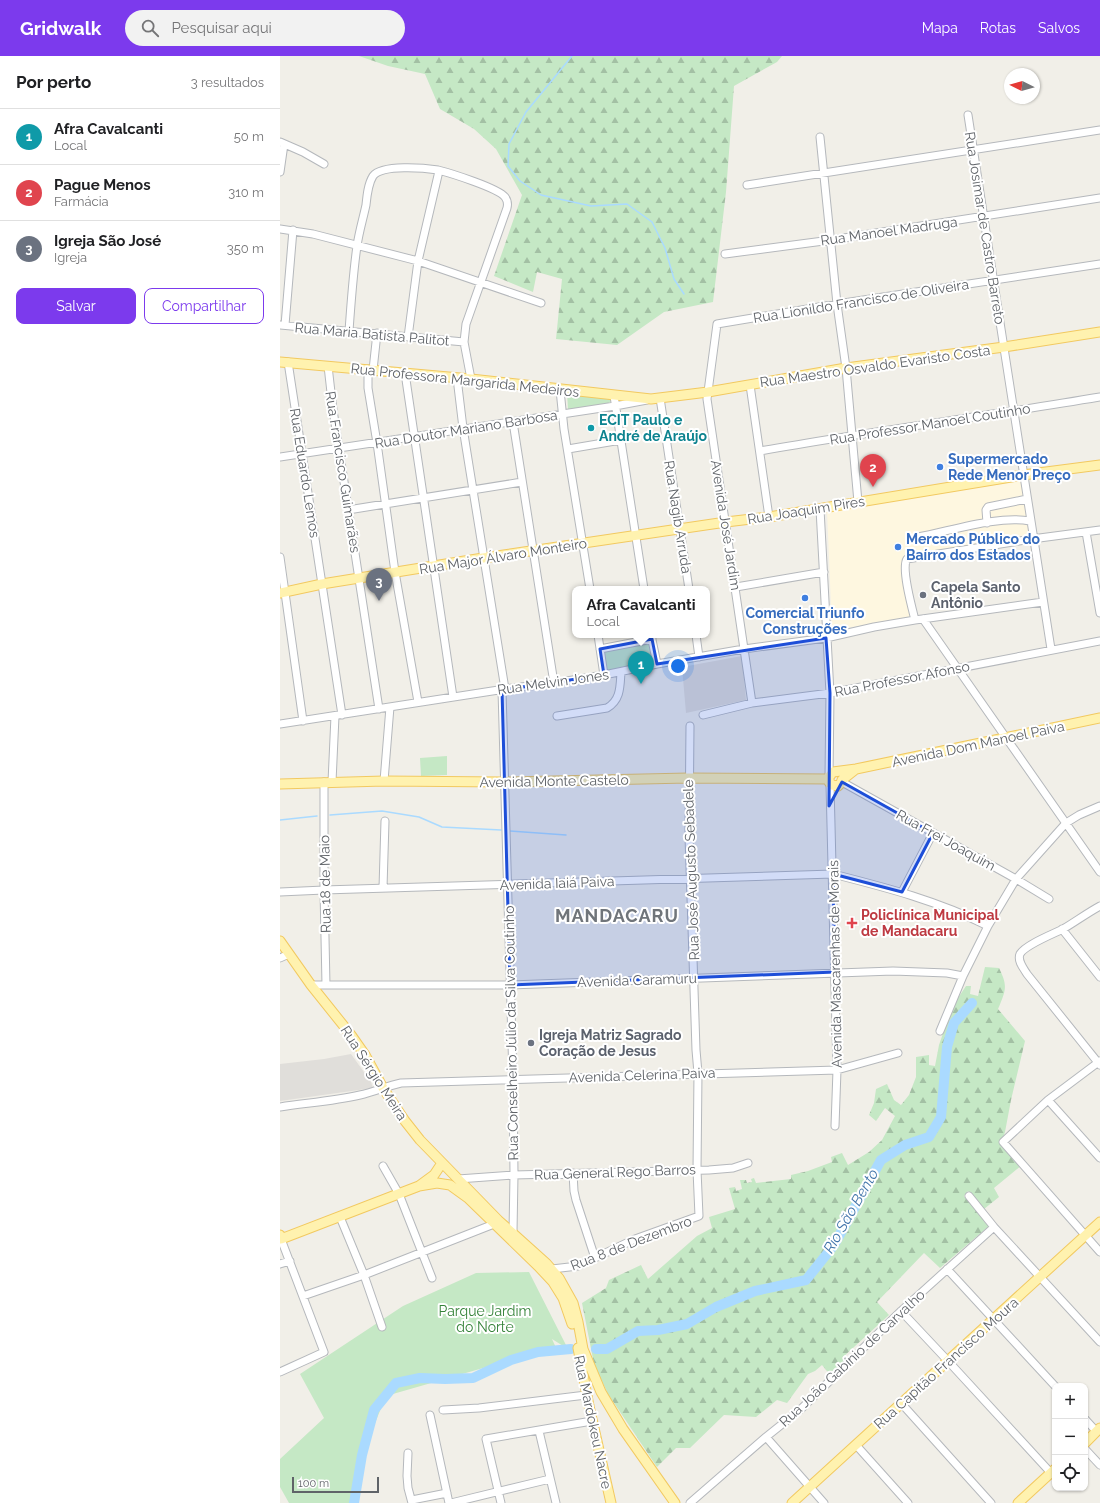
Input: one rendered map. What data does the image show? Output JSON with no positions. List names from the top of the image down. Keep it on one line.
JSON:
{"streets":{"main road":["Rua Maestro Osvaldo Evaristo Costa","Rua Professora Margarida Medeiros","Rua Joaquim Pires","Rua Major Álvaro Monteiro","Avenida Dom Manoel Paiva","Avenida Monte Castelo","Rua Sérgio Meira","Rua Capitão Francisco Moura","Rua Mardokeu Nacre"],"street":["Rua Josimar de Castro Barreto","Rua Manoel Madruga","Rua Lionildo Francisco de Oliveira","Rua Maria Batista Palitot","Rua Professor Manoel Coutinho","Rua Doutor Mariano Barbosa","Rua Francisco Guimarães","Rua Eduardo Lemos","Rua Nagib Arruda","Avenida José Jardim","Rua Professor Afonso","Rua Melvin Jones","Rua Frei Joaquim","Rua José Augusto Sebadele","Avenida Iaiá Paiva","Rua 18 de Maio","Avenida Mascarenhas de Morais","Avenida Caramuru","Rua Conselheiro Júlio da Silva Coutinho","Avenida Celerina Paiva","Rua General Rego Barros","Rua 8 de Dezembro","Rua João Gabínio de Carvalho"]},"crossings":[["Rua Josimar de Castro Barreto","Rua Manoel Madruga"],["Rua Josimar de Castro Barreto","Rua Lionildo Francisco de Oliveira"],["Rua Josimar de Castro Barreto","Rua Maestro Osvaldo Evaristo Costa"],["Rua Josimar de Castro Barreto","Rua Professor Manoel Coutinho"],["Rua Josimar de Castro Barreto","Rua Joaquim Pires"],["Rua Josimar de Castro Barreto","Rua Professor Afonso"],["Rua Josimar de Castro Barreto","Rua Melvin Jones"],["Rua Lionildo Francisco de Oliveira","Avenida José Jardim"],["Rua Maestro Osvaldo Evaristo Costa","Rua Professora Margarida Medeiros"],["Rua Maestro Osvaldo Evaristo Costa","Rua Doutor Mariano Barbosa"],["Rua Maestro Osvaldo Evaristo Costa","Rua Nagib Arruda"],["Rua Maestro Osvaldo Evaristo Costa","Avenida José Jardim"],["Rua Professora Margarida Medeiros","Rua Doutor Mariano Barbosa"],["Rua Professora Margarida Medeiros","Rua Francisco Guimarães"],["Rua Professora Margarida Medeiros","Rua Eduardo Lemos"],["Rua Professora Margarida Medeiros","Rua Nagib Arruda"],["Rua Professora Margarida Medeiros","Rua Conselheiro Júlio da Silva Coutinho"],["Rua Doutor Mariano Barbosa","Rua Francisco Guimarães"],["Rua Doutor Mariano Barbosa","Rua Eduardo Lemos"],["Rua Doutor Mariano Barbosa","Rua Nagib Arruda"],["Rua Doutor Mariano Barbosa","Rua Conselheiro Júlio da Silva Coutinho"],["Rua Francisco Guimarães","Rua Major Álvaro Monteiro"],["Rua Francisco Guimarães","Rua Melvin Jones"],["Rua Eduardo Lemos","Rua Major Álvaro Monteiro"],["Rua Eduardo Lemos","Rua Melvin Jones"],["Rua Eduardo Lemos","Rua 18 de Maio"],["Rua Joaquim Pires","Avenida José Jardim"],["Rua Joaquim Pires","Rua Major Álvaro Monteiro"],["Rua Nagib Arruda","Rua Major Álvaro Monteiro"],["Avenida José Jardim","Rua Major Álvaro Monteiro"],["Avenida José Jardim","Rua Professor Afonso"],["Avenida José Jardim","Rua Melvin Jones"],["Rua Major Álvaro Monteiro","Rua Conselheiro Júlio da Silva Coutinho"],["Rua Professor Afonso","Avenida Mascarenhas de Morais"],["Rua Melvin Jones","Rua 18 de Maio"],["Rua Melvin Jones","Rua Conselheiro Júlio da Silva Coutinho"],["Avenida Dom Manoel Paiva","Avenida Monte Castelo"],["Avenida Dom Manoel Paiva","Rua Frei Joaquim"],["Avenida Dom Manoel Paiva","Avenida Mascarenhas de Morais"],["Avenida Monte Castelo","Rua Frei Joaquim"],["Avenida Monte Castelo","Rua José Augusto Sebadele"],["Avenida Monte Castelo","Rua 18 de Maio"],["Avenida Monte Castelo","Avenida Mascarenhas de Morais"],["Avenida Monte Castelo","Rua Conselheiro Júlio da Silva Coutinho"],["Rua Frei Joaquim","Avenida Mascarenhas de Morais"],["Rua José Augusto Sebadele","Avenida Iaiá Paiva"],["Rua José Augusto Sebadele","Avenida Caramuru"],["Rua José Augusto Sebadele","Avenida Celerina Paiva"],["Rua José Augusto Sebadele","Rua General Rego Barros"],["Rua José Augusto Sebadele","Rua 8 de Dezembro"],["Avenida Iaiá Paiva","Rua 18 de Maio"],["Avenida Iaiá Paiva","Avenida Mascarenhas de Morais"],["Avenida Iaiá Paiva","Rua Conselheiro Júlio da Silva Coutinho"],["Rua 18 de Maio","Avenida Caramuru"],["Avenida Mascarenhas de Morais","Avenida Caramuru"],["Avenida Mascarenhas de Morais","Avenida Celerina Paiva"],["Avenida Caramuru","Rua Conselheiro Júlio da Silva Coutinho"],["Avenida Caramuru","Rua Sérgio Meira"],["Rua Conselheiro Júlio da Silva Coutinho","Rua Sérgio Meira"],["Rua Conselheiro Júlio da Silva Coutinho","Avenida Celerina Paiva"],["Rua Conselheiro Júlio da Silva Coutinho","Rua General Rego Barros"],["Rua Sérgio Meira","Avenida Celerina Paiva"],["Rua Sérgio Meira","Rua General Rego Barros"],["Rua Sérgio Meira","Rua 8 de Dezembro"]],"districts":["MANDACARU"],"water":["Rio São Bento"],"parks":["Parque Jardim do Norte"],"places":{"other":["ECIT Paulo e André de Araújo","Supermercado Rede Menor Preço","Mercado Público do Baírro dos Estados","Capela Santo Antônio","Comercial Triunfo Construções","Igreja Matriz Sagrado Coração de Jesus"],"health":["Policlínica Municipal de Mandacaru"]},"scale_bar":"100 m","north":"left","page":{"header":"Gridwalk","search":"Pesquisar aqui","nav":["Mapa","Rotas","Salvos"],"heading":["Por perto","3 resultados"],"list":[{"mark":"1","name":"Afra Cavalcanti","note":"Local","value":"50 m"},{"mark":"2","name":"Pague Menos","note":"Farmácia","value":"310 m"},{"mark":"3","name":"Igreja São José","note":"Igreja","value":"350 m"}],"buttons":["Salvar","Compartilhar"],"pins":["2","3","1"],"popup":["Afra Cavalcanti","Local"],"map_buttons":["+","−"],"scale":"100 m"}}
